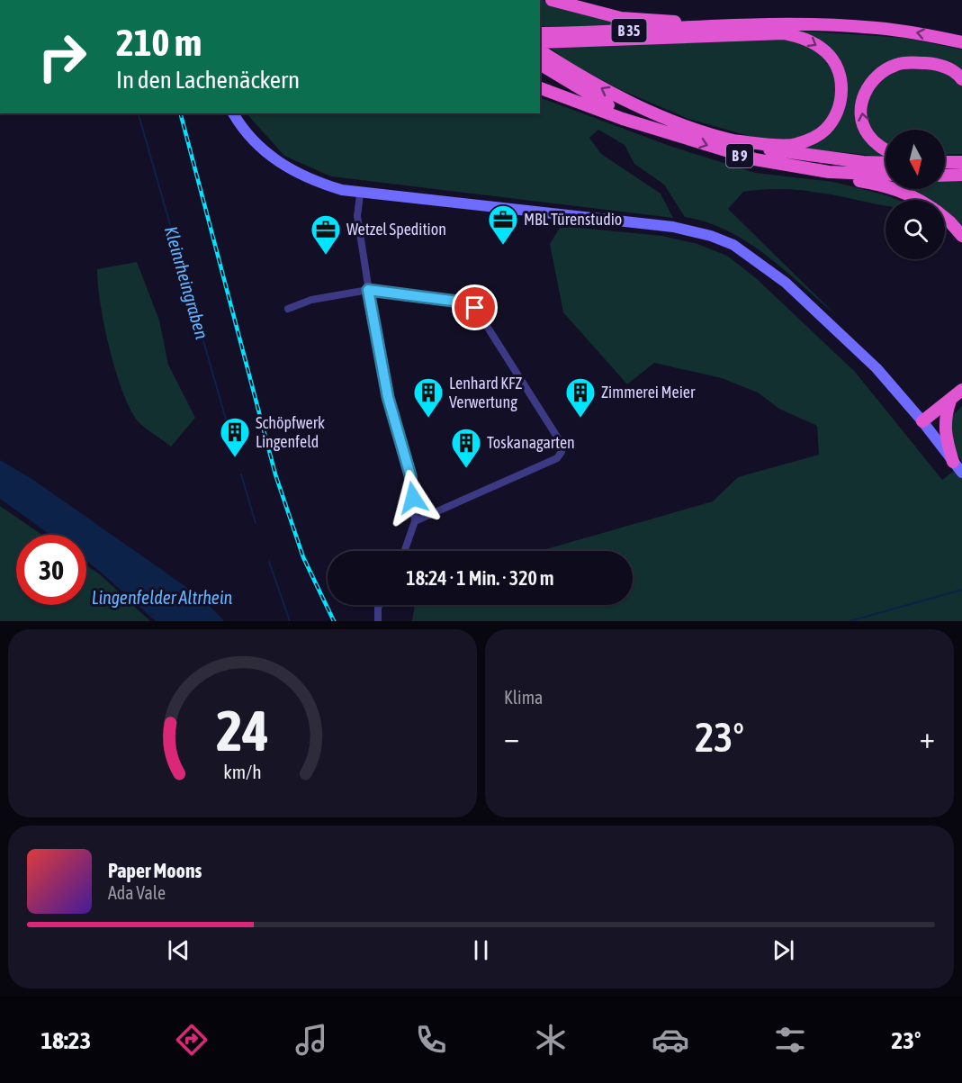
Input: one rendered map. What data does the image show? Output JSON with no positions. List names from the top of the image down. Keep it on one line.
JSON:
{"streets":{"highway":["B 35","B 9"]},"water":["Kleinrheingraben","Lingenfelder Altrhein"],"places":{"office":["MBL Türenstudio","Wetzel Spedition"],"building":["Lenhard KFZ Verwertung","Zimmerei Meier","Schöpfwerk Lingenfeld","Toskanagarten"]},"north":"bottom","page":{"turn":["210 m","In den Lachenäckern"],"limit":"30","trip":"18:24 · 1 Min. · 320 m","tile":"Klima","heat":["−","23°","+"],"song":["Paper Moons","Ada Vale"],"tabs":["18:23","23°"],"gauge":["24","km/h"]}}
